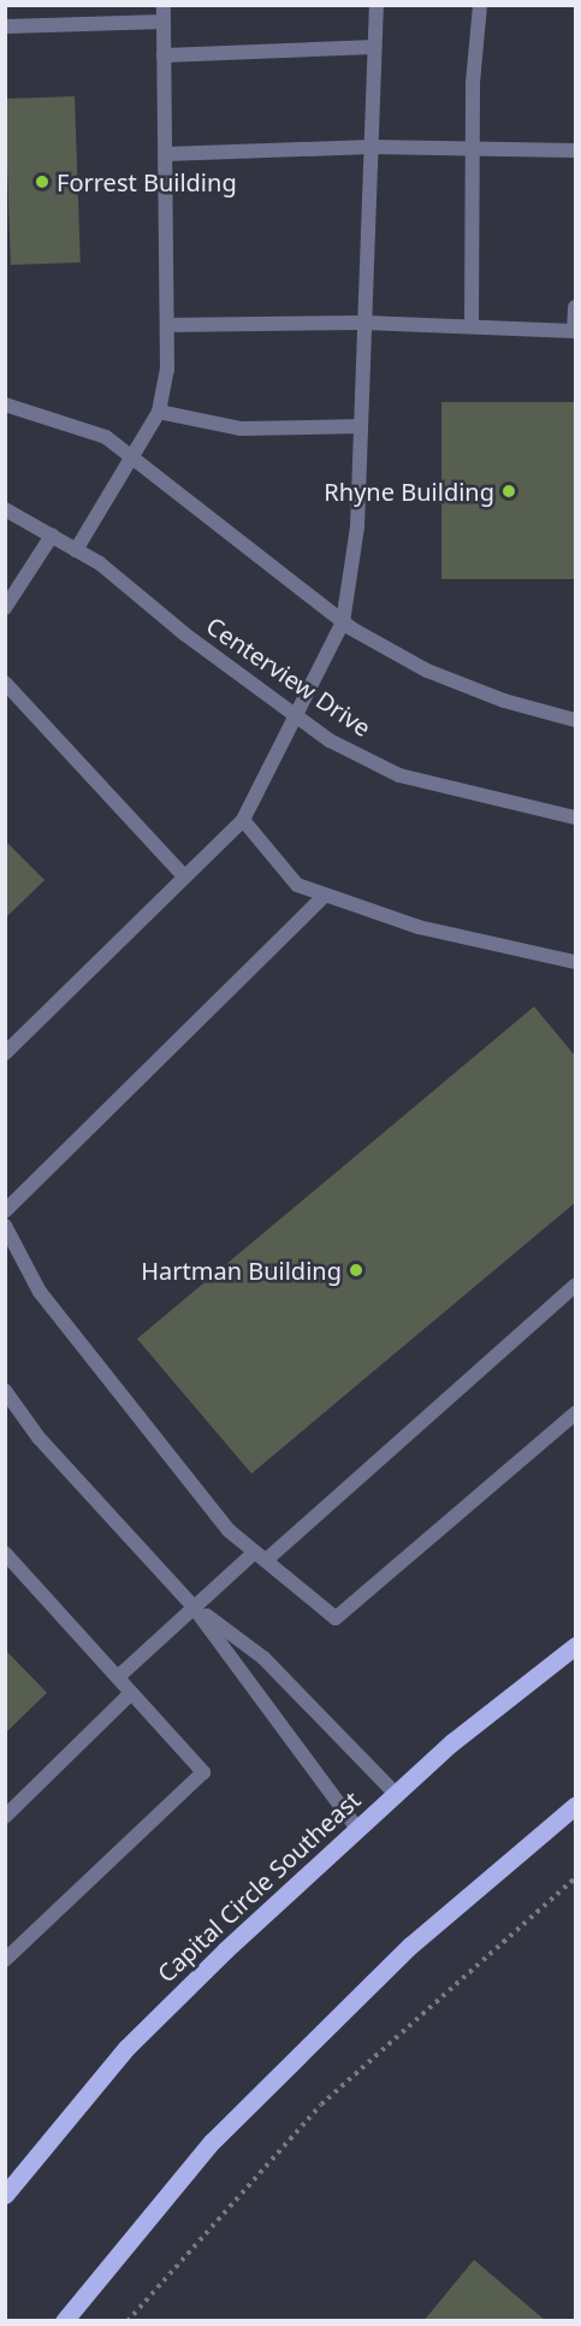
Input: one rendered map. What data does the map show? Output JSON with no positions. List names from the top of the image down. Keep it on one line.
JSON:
{"streets":{"main road":["Capital Circle Southeast"],"street":["Centerview Drive"]},"places":["Forrest Building","Rhyne Building","Hartman Building"]}
